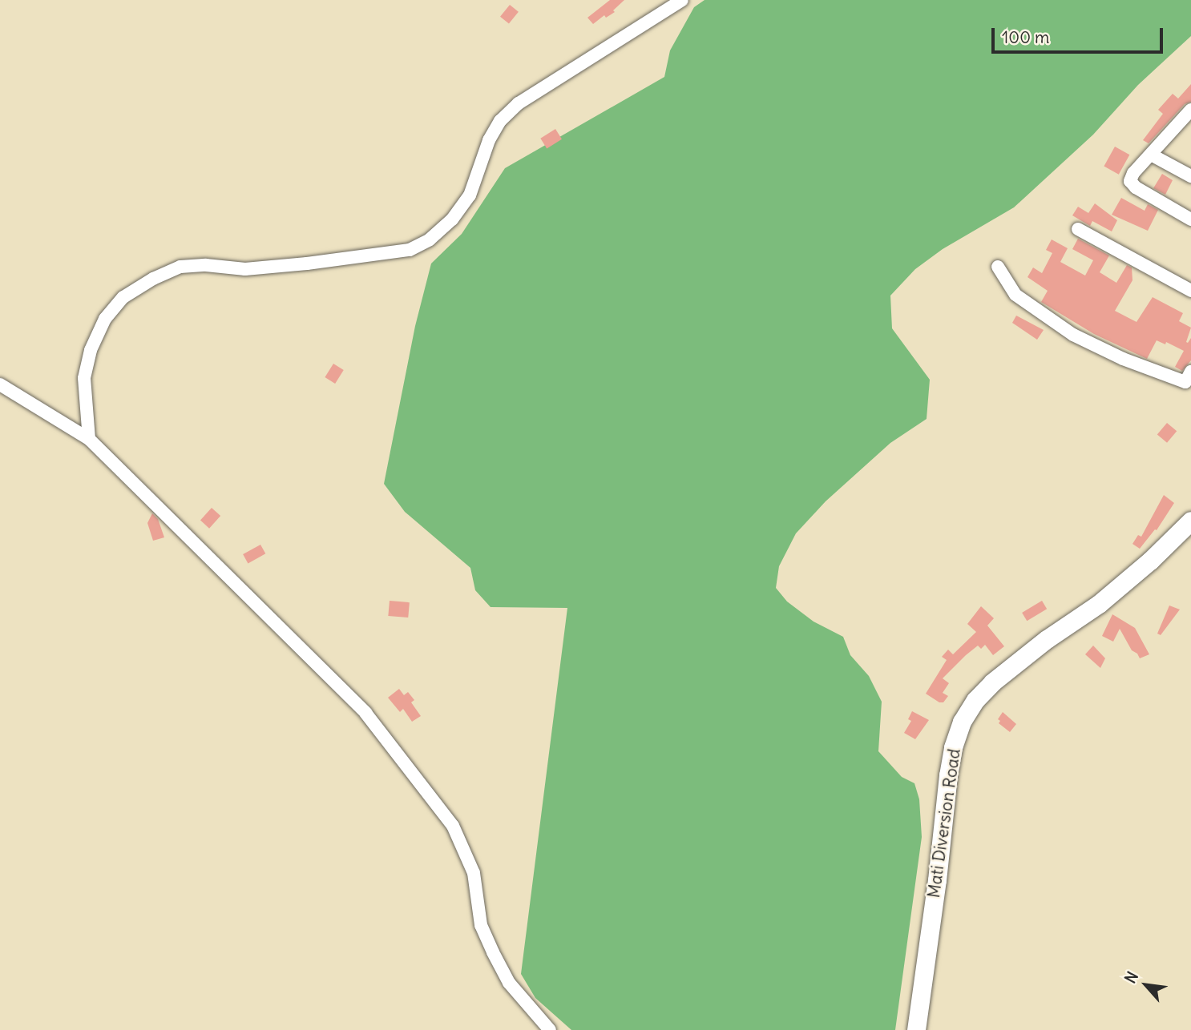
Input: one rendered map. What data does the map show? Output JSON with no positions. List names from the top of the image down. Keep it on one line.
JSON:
{"streets":{"highway":["Mati Diversion Road"]},"scale_bar":"100 m","north":"top left"}
